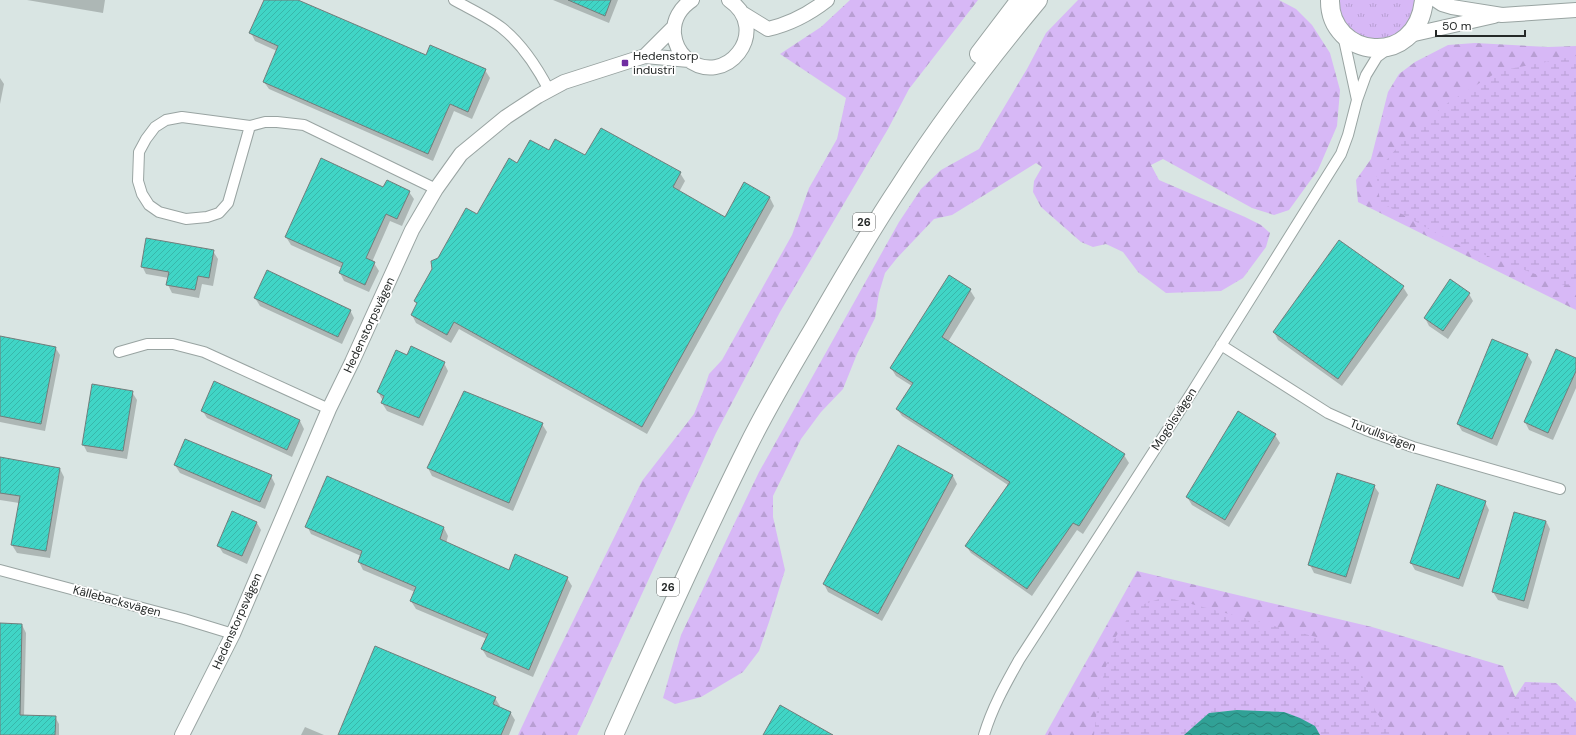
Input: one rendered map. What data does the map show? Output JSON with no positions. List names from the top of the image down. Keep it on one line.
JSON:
{"streets":{"highway":["26"],"street":["Hedenstorpsvägen","Mogölsvägen","Tuvullsvägen","Källebacksvägen"]},"crossings":[["Hedenstorpsvägen","Källebacksvägen"],["Mogölsvägen","Tuvullsvägen"]],"places":{"transit":["Hedenstorp industri"]},"scale_bar":"50 m"}
